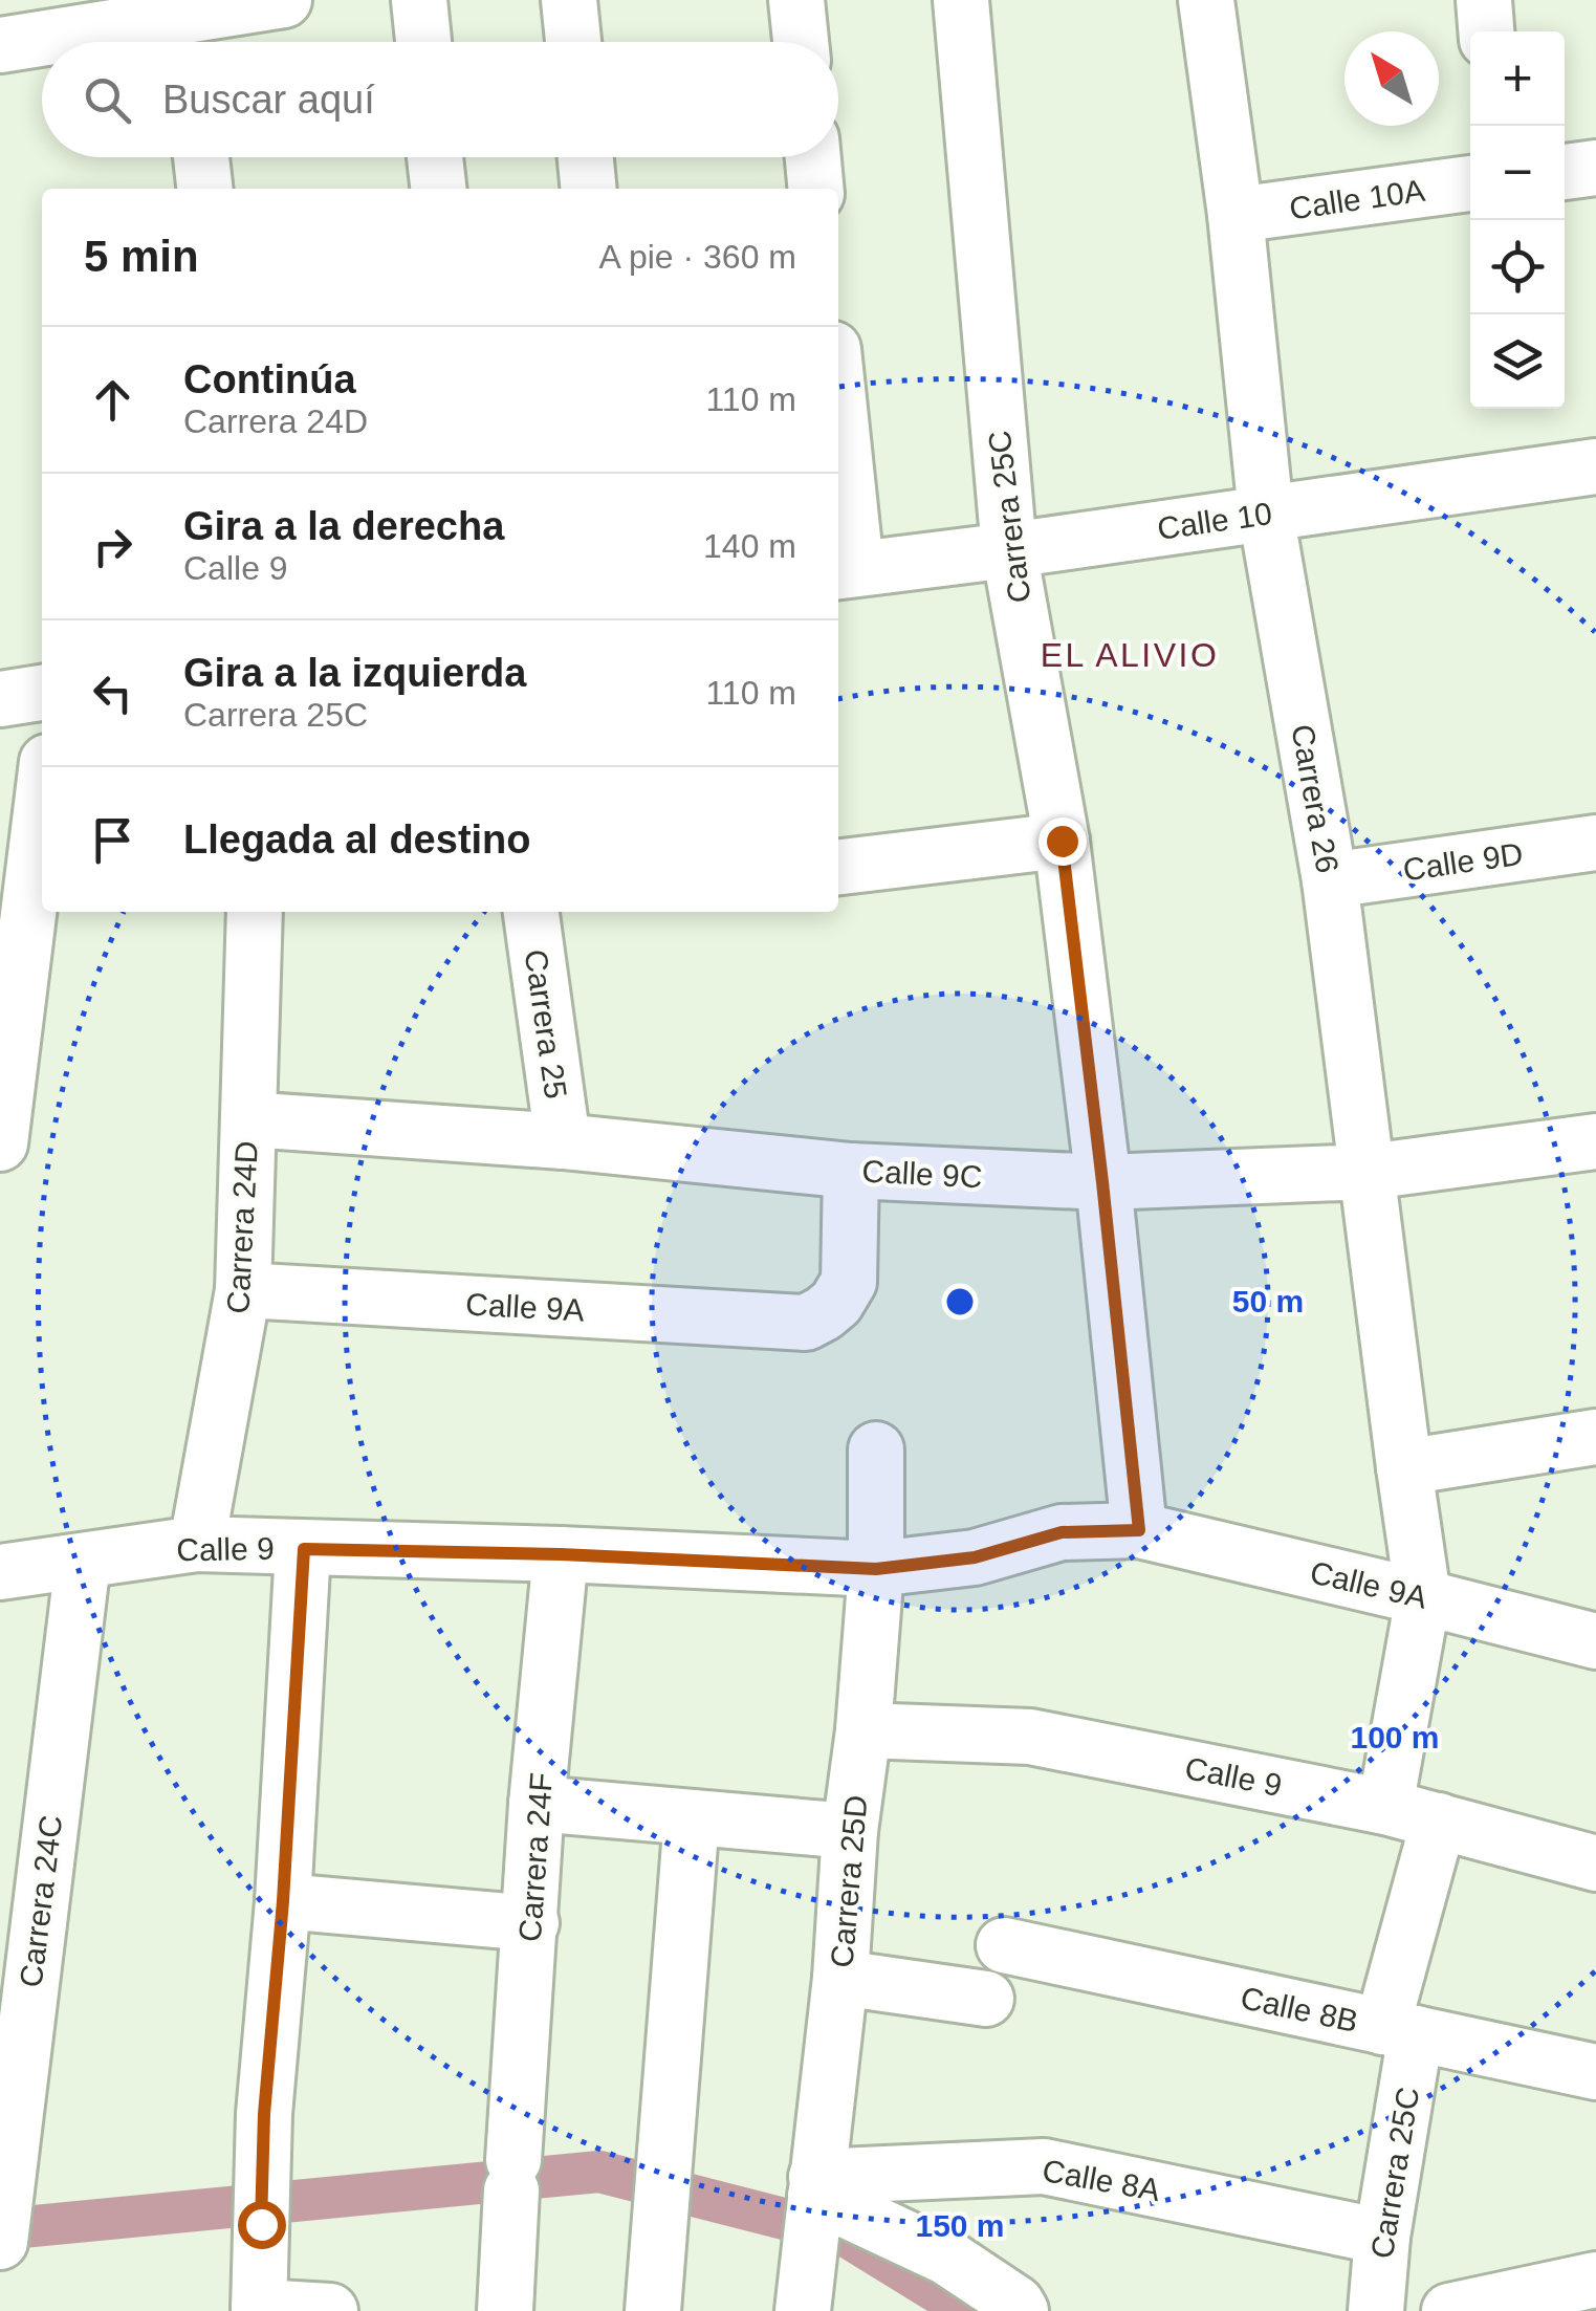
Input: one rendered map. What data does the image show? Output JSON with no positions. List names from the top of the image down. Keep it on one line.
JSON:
{"streets":{"street":["Calle 10A","Carrera 25C","Calle 10","Carrera 26","Calle 9D","Carrera 25","Calle 9C","Carrera 24D","Calle 9A","Calle 9","Carrera 24F","Carrera 25D","Carrera 24C","Calle 8B","Calle 8A"]},"crossings":[["Calle 10A","Carrera 26"],["Carrera 25C","Calle 10"],["Carrera 25C","Calle 9C"],["Carrera 25C","Calle 9A"],["Carrera 25C","Calle 9"],["Carrera 25C","Calle 8B"],["Carrera 25C","Calle 8A"],["Calle 10","Carrera 26"],["Carrera 26","Calle 9D"],["Carrera 26","Calle 9C"],["Carrera 26","Calle 9A"],["Carrera 25","Calle 9C"],["Calle 9C","Carrera 24D"],["Calle 9C","Calle 9A"],["Carrera 24D","Calle 9A"],["Carrera 24D","Calle 9"],["Calle 9A","Calle 9"],["Calle 9","Carrera 24F"],["Calle 9","Carrera 25D"],["Calle 9","Carrera 24C"],["Carrera 25D","Calle 8A"]],"districts":["EL ALIVIO"],"north":"top left","page":{"map_buttons":["+","−"],"search":"Buscar aquí","heading":["5 min","A pie · 360 m"],"list":[["Continúa","Carrera 24D","110 m"],["Gira a la derecha","Calle 9","140 m"],["Gira a la izquierda","Carrera 25C","110 m"],"Llegada al destino"]},"rings":["50 m","100 m","150 m"]}
